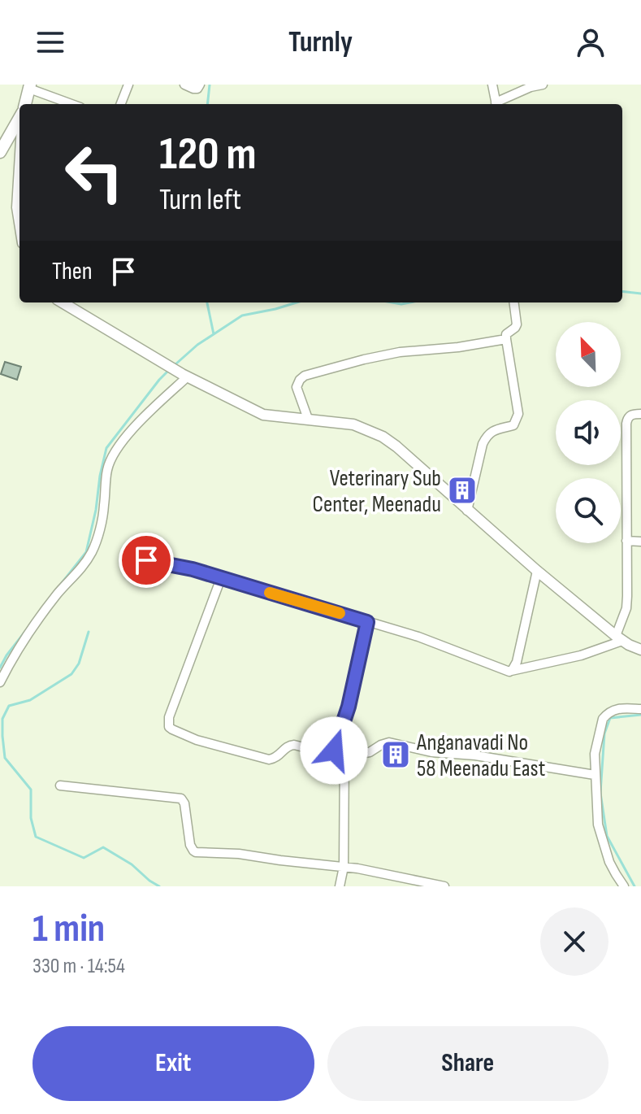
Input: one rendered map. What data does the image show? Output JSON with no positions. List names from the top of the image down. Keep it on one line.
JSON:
{"places":{"building":["Veterinary Sub Center, Meenadu","Anganavadi No 58 Meenadu East"]},"north":"top left","page":{"header":"Turnly","turn":["120 m","Turn left"],"then":"Then","heading":["1 min","330 m · 14:54"],"buttons":["Exit","Share"]}}
